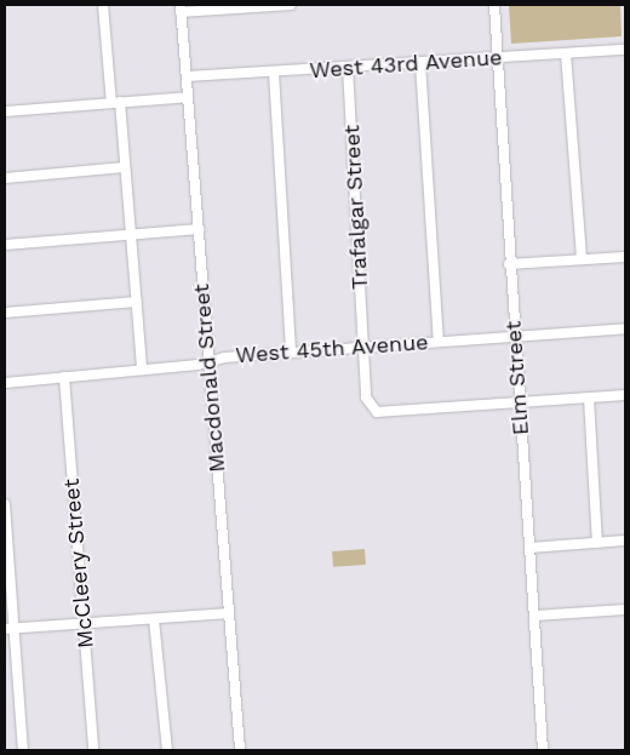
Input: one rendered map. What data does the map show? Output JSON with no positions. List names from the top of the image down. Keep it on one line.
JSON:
{"streets":{"street":["West 43rd Avenue","Trafalgar Street","West 45th Avenue","Macdonald Street","Elm Street","McCleery Street"]},"crossings":[["West 43rd Avenue","Trafalgar Street"],["West 43rd Avenue","Macdonald Street"],["West 43rd Avenue","Elm Street"],["Trafalgar Street","West 45th Avenue"],["Trafalgar Street","Elm Street"],["West 45th Avenue","Macdonald Street"],["West 45th Avenue","Elm Street"],["West 45th Avenue","McCleery Street"]]}
